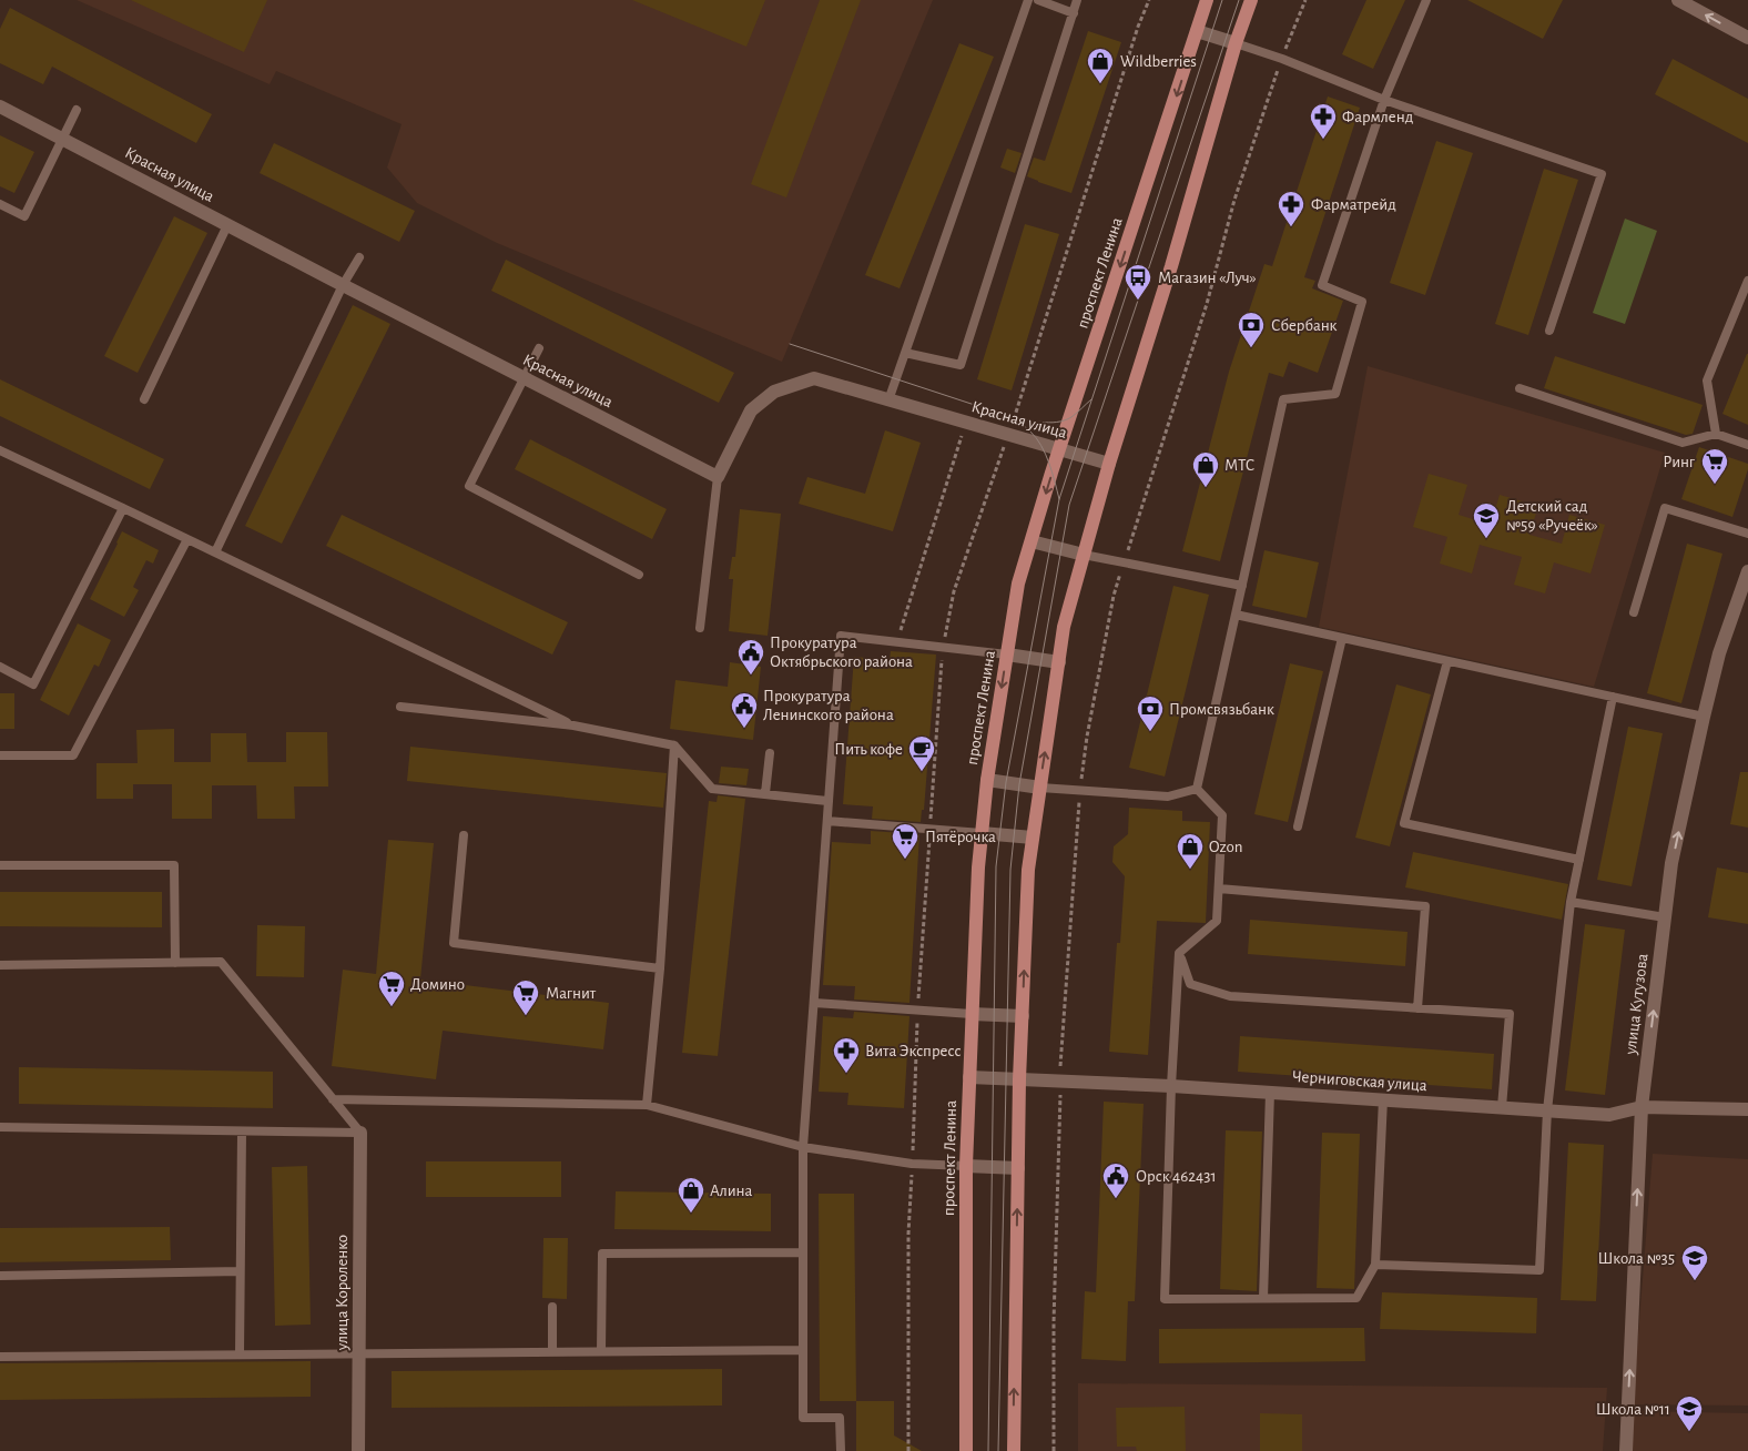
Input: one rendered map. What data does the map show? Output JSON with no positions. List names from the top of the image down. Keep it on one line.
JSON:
{"streets":{"main road":["проспект Ленина"],"street":["Красная улица","улица Кутузова","Черниговская улица","улица Короленко"]},"crossings":[["Красная улица","проспект Ленина"],["проспект Ленина","Черниговская улица"],["улица Кутузова","Черниговская улица"]],"one_way":["улица Кутузова"],"places":{"shop":["Wildberries","МТС","Ozon","Алина"],"pharmacy":["Фармленд","Фарматрейд","Вита Экспресс"],"bus stop":["Магазин «Луч»"],"bank":["Сбербанк","Промсвязьбанк"],"supermarket":["Ринг","Пятёрочка","Домино","Магнит"],"school or university":["Детский сад №59 «Ручеёк»","Школа №35","Школа №11"],"public building":["Прокуратура Октябрьского района","Прокуратура Ленинского района","Орск 462431"],"cafe":["Пить кофе"]}}
